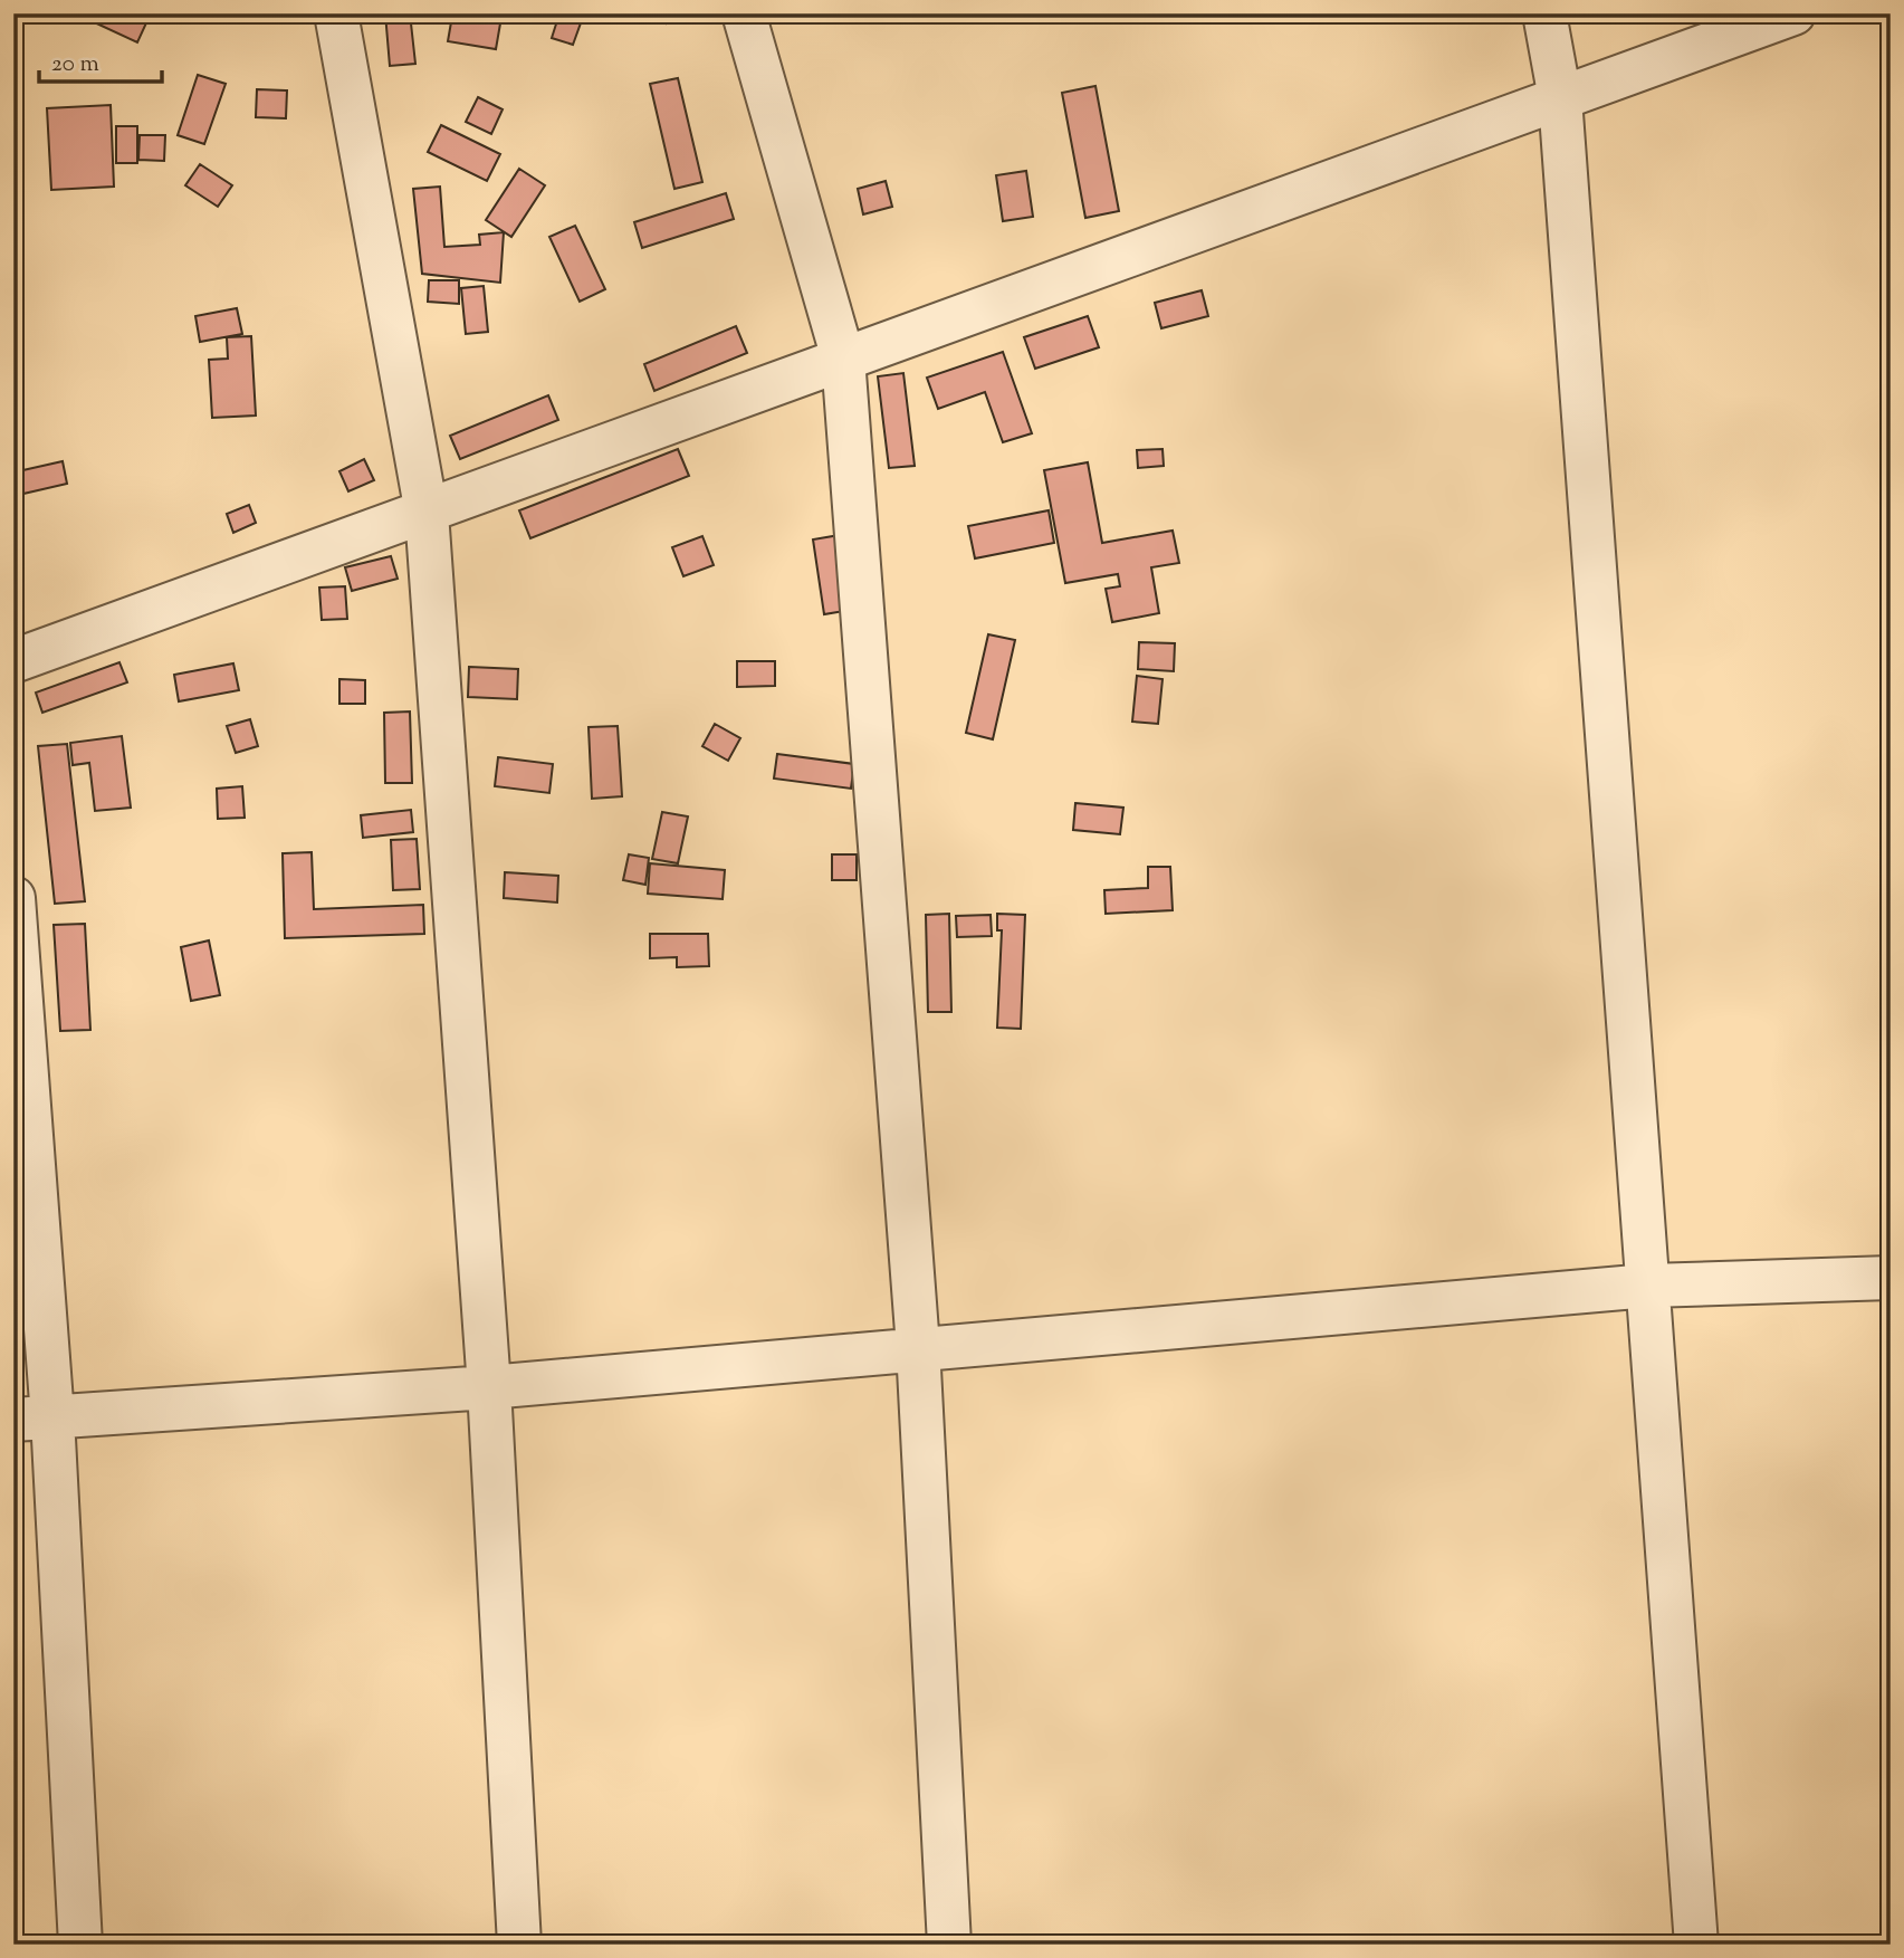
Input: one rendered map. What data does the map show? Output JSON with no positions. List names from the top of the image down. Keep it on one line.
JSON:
{"scale_bar":"20 m"}
